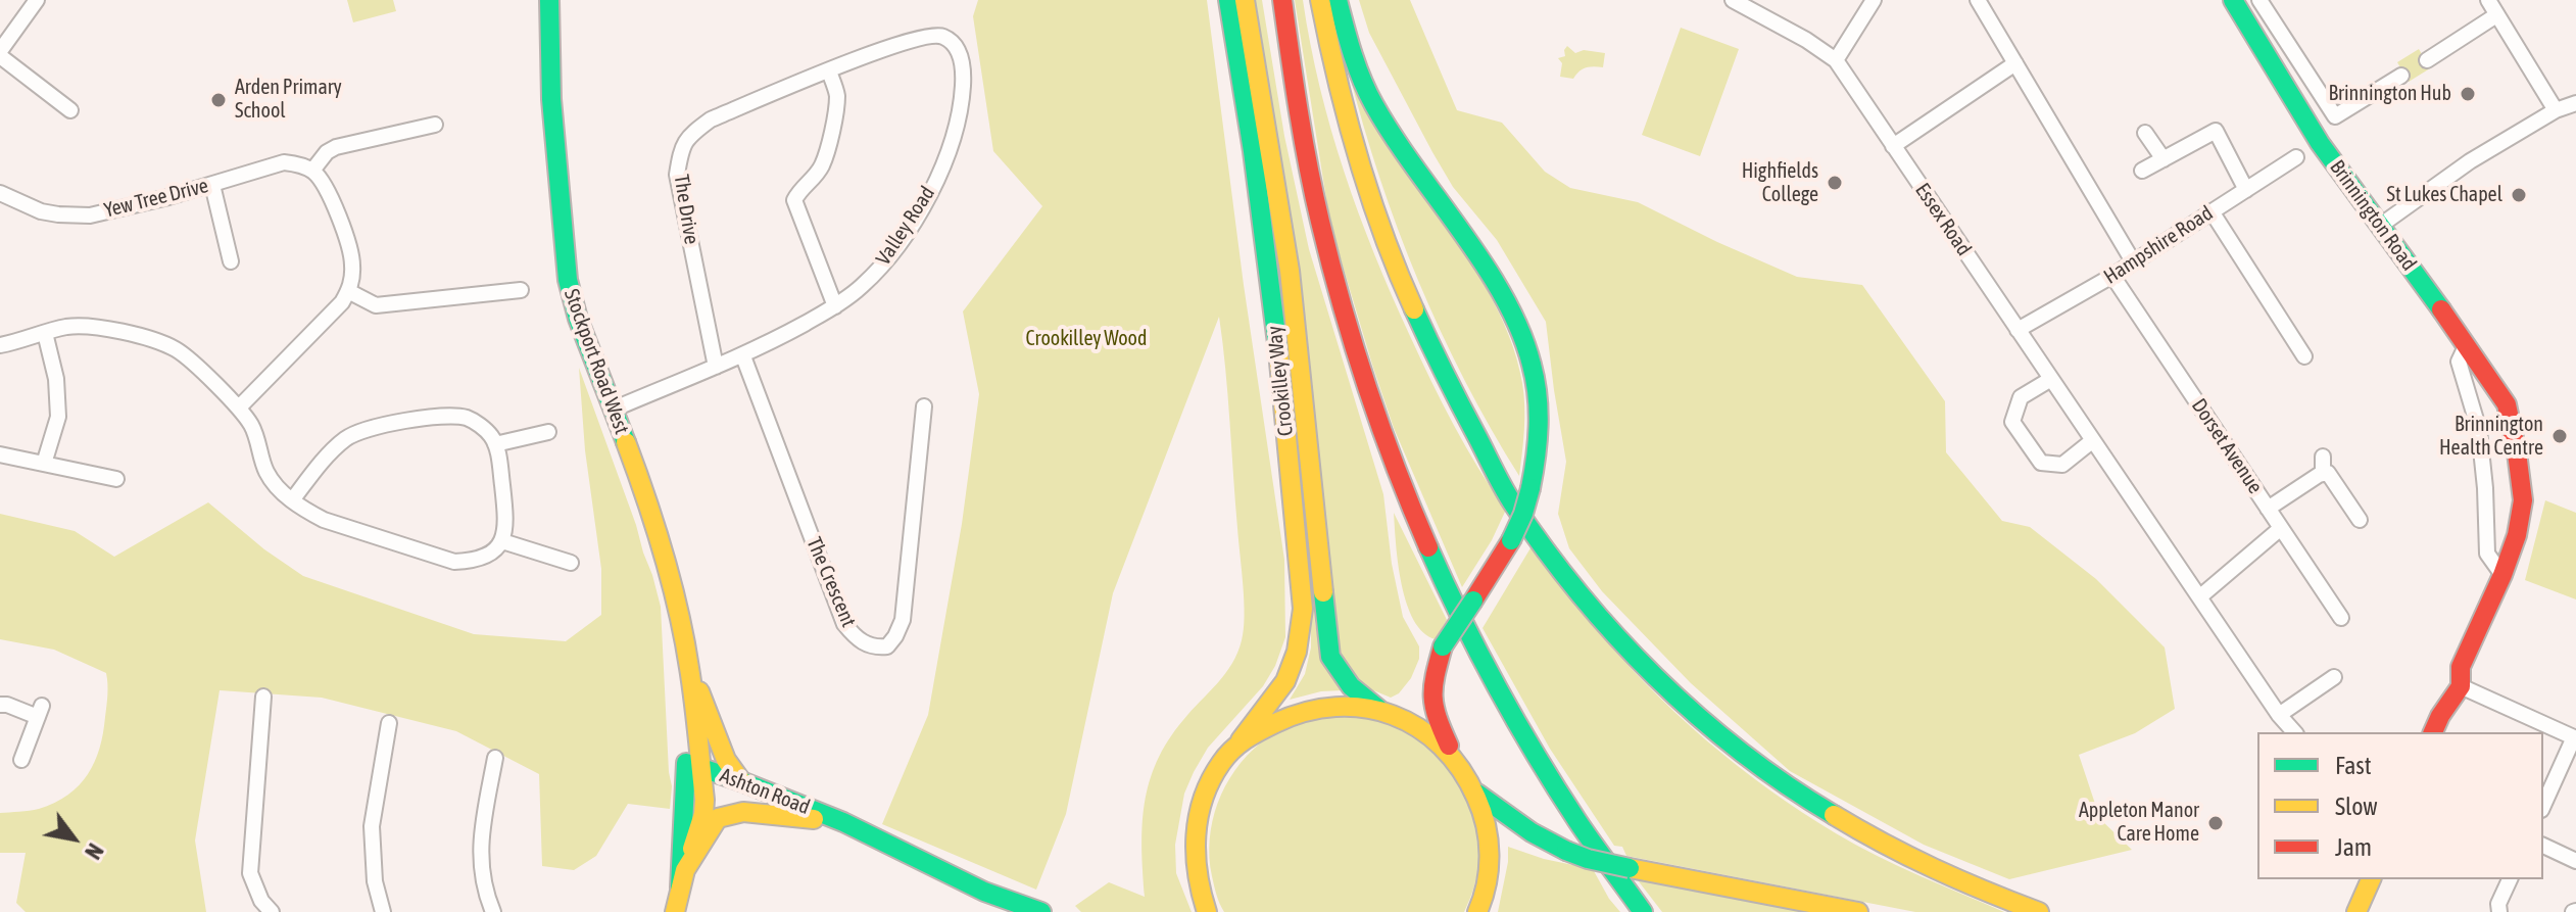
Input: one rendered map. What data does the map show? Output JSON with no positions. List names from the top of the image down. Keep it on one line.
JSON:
{"streets":{"main road":["Brinnington Road","Stockport Road West","Crookilley Way","Ashton Road"],"street":["Yew Tree Drive","The Drive","Essex Road","Valley Road","Hampshire Road","Dorset Avenue","The Crescent"]},"crossings":[["The Drive","Valley Road"],["Essex Road","Hampshire Road"],["Valley Road","The Crescent"],["Hampshire Road","Dorset Avenue"],["Stockport Road West","Ashton Road"]],"parks":["Crookilley Wood"],"places":["Brinnington Hub","Arden Primary School","Highfields College","St Lukes Chapel","Brinnington Health Centre","Appleton Manor Care Home"],"legend":["Fast","Slow","Jam"],"north":"bottom right"}
